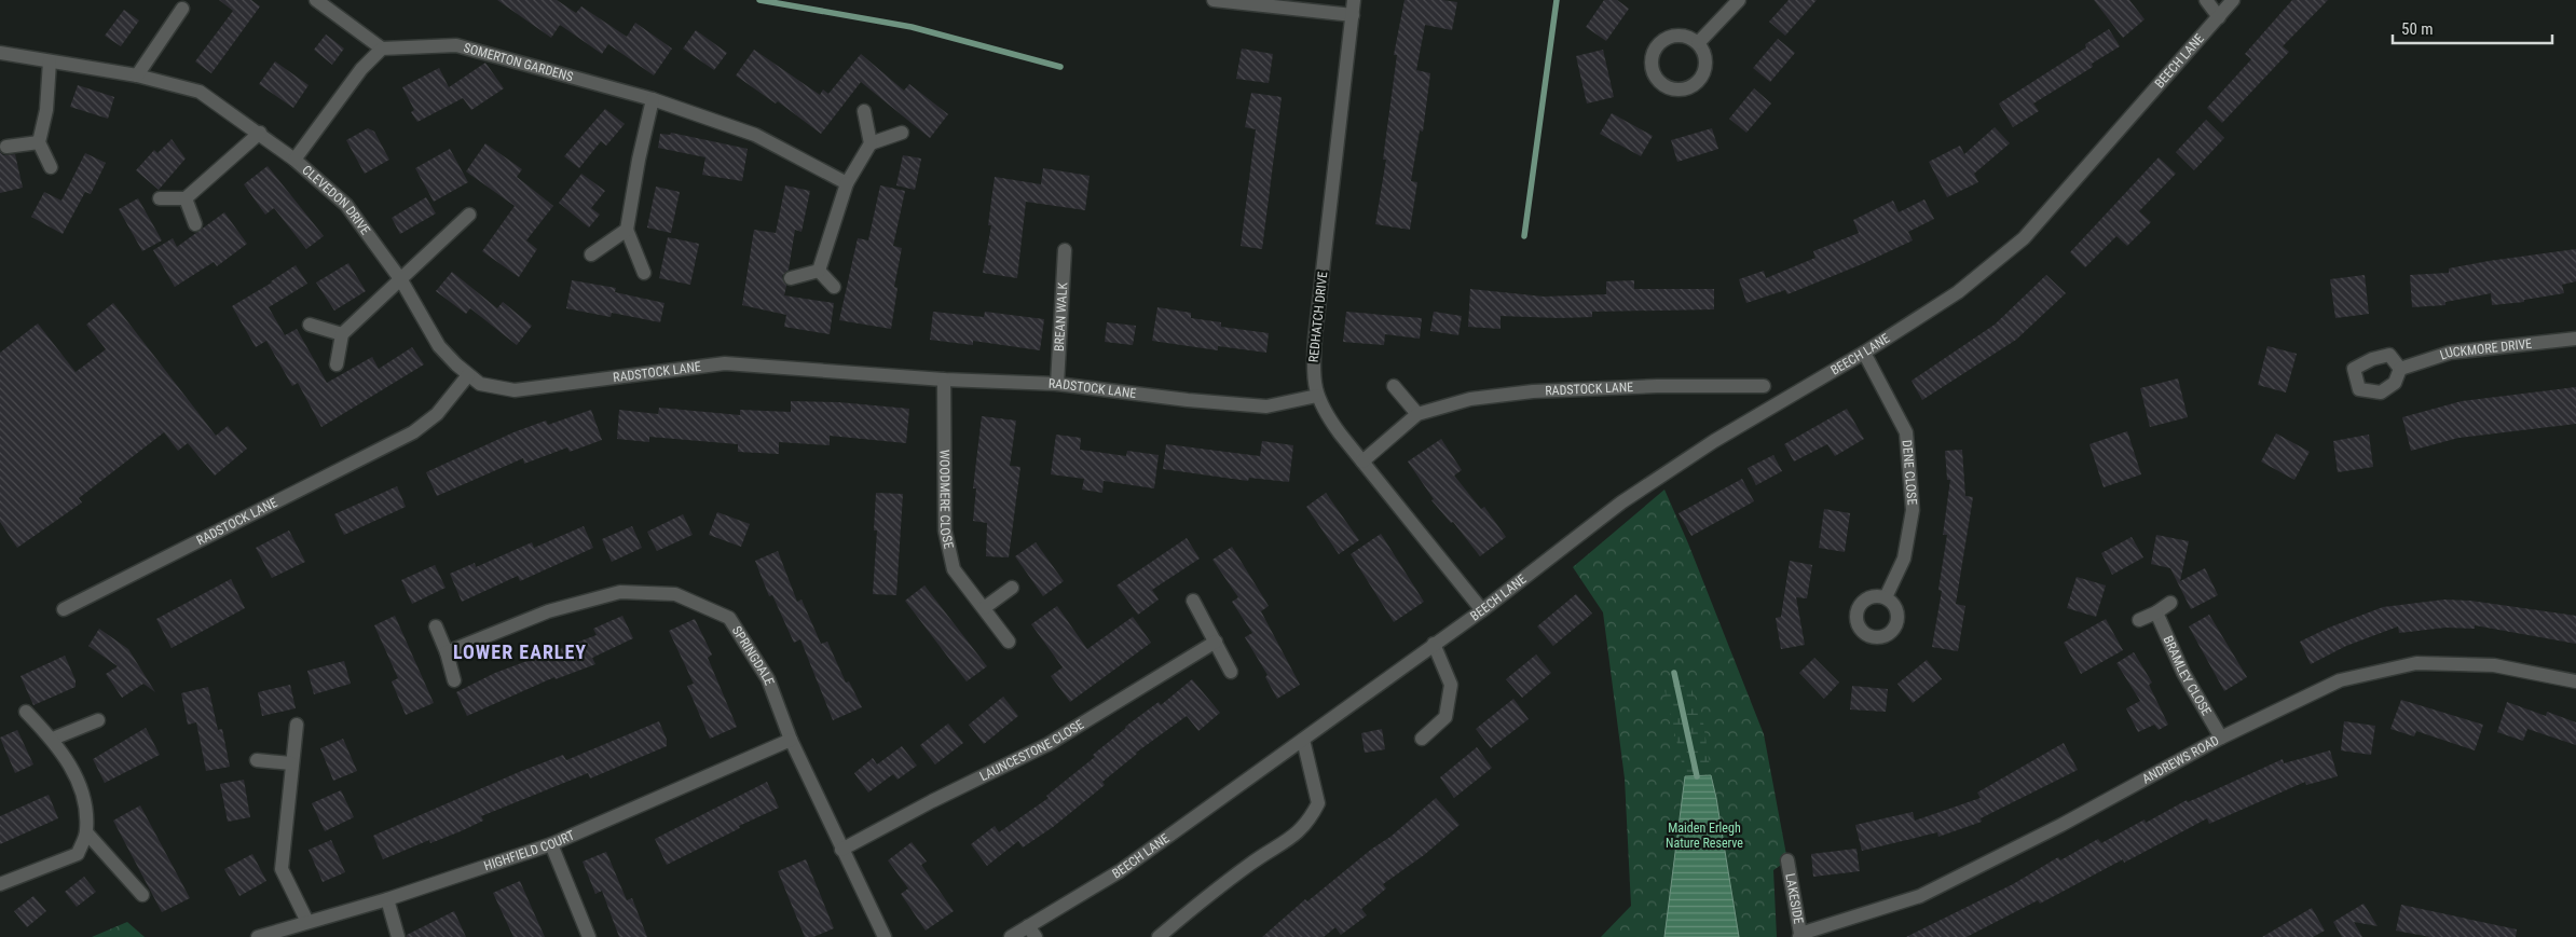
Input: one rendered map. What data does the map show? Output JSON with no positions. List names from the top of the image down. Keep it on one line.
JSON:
{"streets":{"street":["BEECH LANE","SOMERTON GARDENS","CLEVEDON DRIVE","BREAN WALK","REDHATCH DRIVE","LUCKMORE DRIVE","RADSTOCK LANE","DENE CLOSE","WOODMERE CLOSE","SPRINGDALE","BRAMLEY CLOSE","LAUNCESTONE CLOSE","ANDREWS ROAD","HIGHFIELD COURT","LAKESIDE"]},"crossings":[["BEECH LANE","REDHATCH DRIVE"],["BEECH LANE","DENE CLOSE"],["CLEVEDON DRIVE","RADSTOCK LANE"],["BREAN WALK","RADSTOCK LANE"],["REDHATCH DRIVE","RADSTOCK LANE"],["RADSTOCK LANE","WOODMERE CLOSE"],["SPRINGDALE","LAUNCESTONE CLOSE"],["SPRINGDALE","HIGHFIELD COURT"],["BRAMLEY CLOSE","ANDREWS ROAD"],["ANDREWS ROAD","LAKESIDE"]],"districts":["LOWER EARLEY"],"parks":["Maiden Erlegh Nature Reserve"],"scale_bar":"50 m"}
